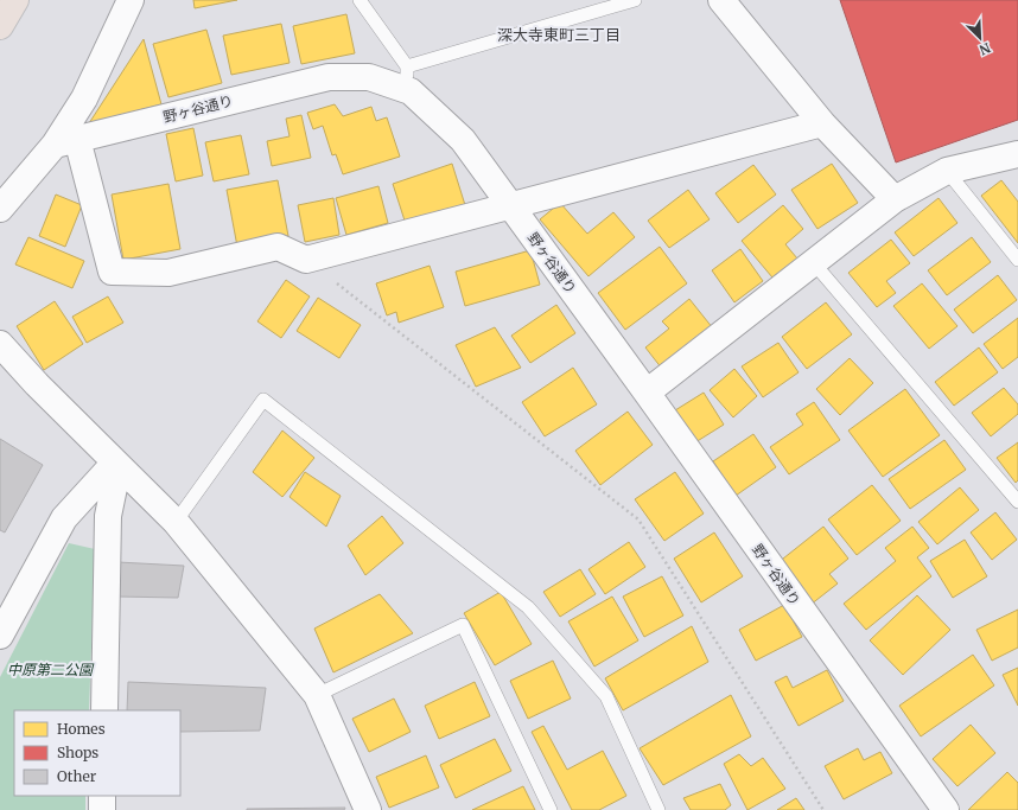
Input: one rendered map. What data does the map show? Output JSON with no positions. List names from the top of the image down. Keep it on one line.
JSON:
{"streets":{"street":["野ヶ谷通り"]},"districts":["深大寺東町三丁目"],"parks":["中原第二公園"],"legend":["Homes","Shops","Other"],"north":"bottom right"}
